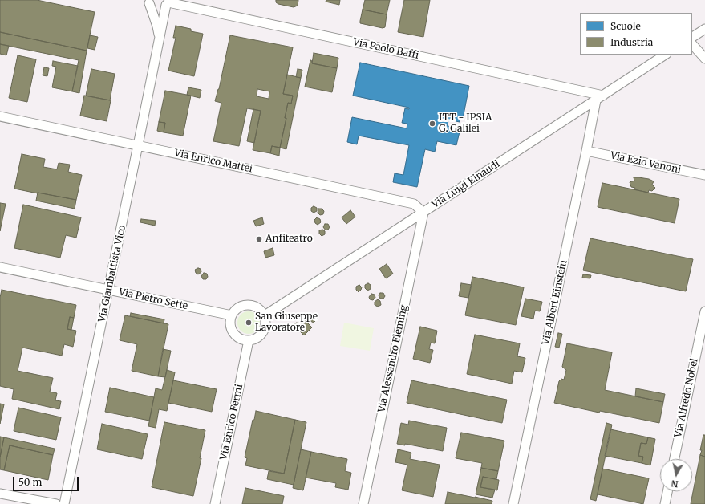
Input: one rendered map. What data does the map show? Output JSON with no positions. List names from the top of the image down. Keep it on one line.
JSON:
{"streets":{"street":["Via Paolo Baffi","Via Enrico Mattei","Via Ezio Vanoni","Via Luigi Einaudi","Via Giambattista Vico","Via Pietro Sette","Via Albert Einstein","Via Alessandro Fleming","Via Alfredo Nobel","Via Enrico Fermi"]},"crossings":[["Via Paolo Baffi","Via Luigi Einaudi"],["Via Paolo Baffi","Via Giambattista Vico"],["Via Paolo Baffi","Via Albert Einstein"],["Via Enrico Mattei","Via Luigi Einaudi"],["Via Enrico Mattei","Via Giambattista Vico"],["Via Enrico Mattei","Via Alessandro Fleming"],["Via Ezio Vanoni","Via Albert Einstein"],["Via Luigi Einaudi","Via Pietro Sette"],["Via Luigi Einaudi","Via Albert Einstein"],["Via Luigi Einaudi","Via Alessandro Fleming"],["Via Luigi Einaudi","Via Enrico Fermi"],["Via Giambattista Vico","Via Pietro Sette"],["Via Pietro Sette","Via Enrico Fermi"]],"places":["ITT - IPSIA G. Galilei","Anfiteatro","San Giuseppe Lavoratore"],"legend":["Scuole","Industria"],"scale_bar":"50 m","north":"bottom"}
